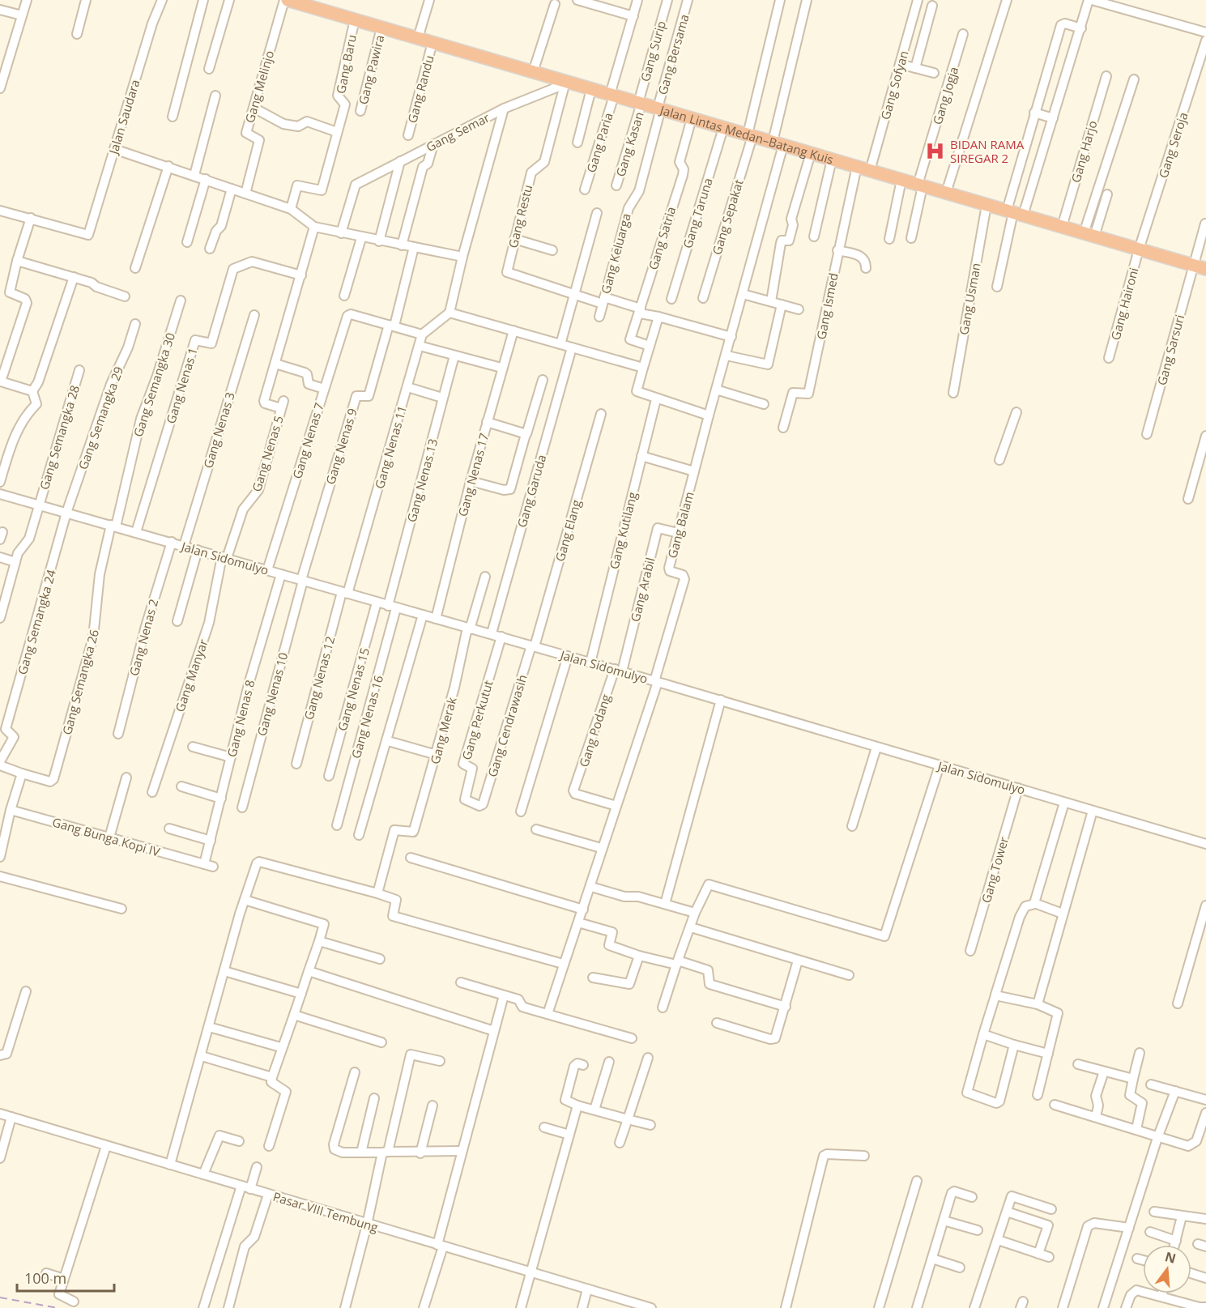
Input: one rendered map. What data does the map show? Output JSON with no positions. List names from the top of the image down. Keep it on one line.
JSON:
{"streets":{"highway":["Jalan Lintas Medan–Batang Kuis"],"street":["Gang Surip","Gang Bersama","Gang Baru","Gang Pawira","Gang Sofyan","Gang Melinjo","Gang Randu","Gang Jogja","Jalan Saudara","Gang Semar","Gang Paria","Gang Kasan","Gang Seroja","Gang Harjo","Gang Taruna","Gang Restu","Gang Sepakat","Gang Satria","Gang Keluarga","Gang Usman","Gang Haironi","Gang Ismed","Gang Sarsuri","Gang Semangka 30","Gang Nenas 1","Gang Semangka 29","Gang Nenas 3","Gang Semangka 28","Gang Nenas 7","Gang Nenas 9","Gang Nenas 11","Gang Nenas 5","Gang Nenas 17","Gang Nenas 13","Gang Garuda","Gang Balam","Gang Elang","Gang Kutilang","Jalan Sidomulyo","Gang Arabil","Gang Semangka 24","Gang Nenas 2","Gang Manyar","Gang Nenas 12","Gang Semangka 26","Gang Nenas 15","Gang Nenas 10","Gang Nenas 16","Gang Nenas 8","Gang Perkutut","Gang Cendrawasih","Gang Merak","Gang Podang","Gang Bunga Kopi IV","Gang Tower","Pasar VIII Tembung"]},"crossings":[["Gang Surip","Jalan Lintas Medan–Batang Kuis"],["Gang Surip","Gang Kasan"],["Gang Bersama","Jalan Lintas Medan–Batang Kuis"],["Gang Bersama","Gang Keluarga"],["Gang Baru","Jalan Lintas Medan–Batang Kuis"],["Gang Pawira","Jalan Lintas Medan–Batang Kuis"],["Gang Sofyan","Jalan Lintas Medan–Batang Kuis"],["Gang Melinjo","Jalan Lintas Medan–Batang Kuis"],["Gang Randu","Jalan Lintas Medan–Batang Kuis"],["Gang Jogja","Jalan Lintas Medan–Batang Kuis"],["Gang Semar","Jalan Lintas Medan–Batang Kuis"],["Gang Semar","Gang Restu"],["Jalan Lintas Medan–Batang Kuis","Gang Paria"],["Jalan Lintas Medan–Batang Kuis","Gang Kasan"],["Jalan Lintas Medan–Batang Kuis","Gang Seroja"],["Jalan Lintas Medan–Batang Kuis","Gang Harjo"],["Jalan Lintas Medan–Batang Kuis","Gang Taruna"],["Jalan Lintas Medan–Batang Kuis","Gang Restu"],["Jalan Lintas Medan–Batang Kuis","Gang Sepakat"],["Jalan Lintas Medan–Batang Kuis","Gang Satria"],["Jalan Lintas Medan–Batang Kuis","Gang Keluarga"],["Jalan Lintas Medan–Batang Kuis","Gang Usman"],["Jalan Lintas Medan–Batang Kuis","Gang Haironi"],["Jalan Lintas Medan–Batang Kuis","Gang Ismed"],["Jalan Lintas Medan–Batang Kuis","Gang Sarsuri"],["Jalan Lintas Medan–Batang Kuis","Gang Balam"],["Gang Seroja","Gang Haironi"],["Gang Semangka 30","Jalan Sidomulyo"],["Gang Semangka 30","Gang Semangka 26"],["Gang Nenas 1","Jalan Sidomulyo"],["Gang Semangka 29","Jalan Sidomulyo"],["Gang Semangka 29","Gang Semangka 24"],["Gang Nenas 3","Jalan Sidomulyo"],["Gang Semangka 28","Jalan Sidomulyo"],["Gang Nenas 7","Gang Nenas 9"],["Gang Nenas 7","Jalan Sidomulyo"],["Gang Nenas 9","Jalan Sidomulyo"],["Gang Nenas 9","Gang Nenas 10"],["Gang Nenas 11","Jalan Sidomulyo"],["Gang Nenas 11","Gang Nenas 12"],["Gang Nenas 5","Jalan Sidomulyo"],["Gang Nenas 5","Gang Manyar"],["Gang Nenas 17","Jalan Sidomulyo"],["Gang Nenas 13","Jalan Sidomulyo"],["Gang Nenas 13","Gang Nenas 16"],["Gang Garuda","Jalan Sidomulyo"],["Gang Balam","Jalan Sidomulyo"],["Gang Balam","Gang Arabil"],["Gang Elang","Jalan Sidomulyo"],["Gang Elang","Gang Cendrawasih"],["Gang Kutilang","Jalan Sidomulyo"],["Jalan Sidomulyo","Gang Arabil"],["Jalan Sidomulyo","Gang Semangka 24"],["Jalan Sidomulyo","Gang Nenas 2"],["Jalan Sidomulyo","Gang Manyar"],["Jalan Sidomulyo","Gang Nenas 12"],["Jalan Sidomulyo","Gang Semangka 26"],["Jalan Sidomulyo","Gang Nenas 15"],["Jalan Sidomulyo","Gang Nenas 10"],["Jalan Sidomulyo","Gang Nenas 16"],["Jalan Sidomulyo","Gang Nenas 8"],["Jalan Sidomulyo","Gang Perkutut"],["Jalan Sidomulyo","Gang Cendrawasih"],["Jalan Sidomulyo","Gang Merak"],["Jalan Sidomulyo","Gang Podang"],["Jalan Sidomulyo","Gang Tower"],["Gang Arabil","Gang Podang"],["Gang Nenas 8","Gang Bunga Kopi IV"],["Gang Perkutut","Gang Cendrawasih"]],"places":{"hospital":["BIDAN RAMA SIREGAR 2"]},"scale_bar":"100 m","north":"top"}
